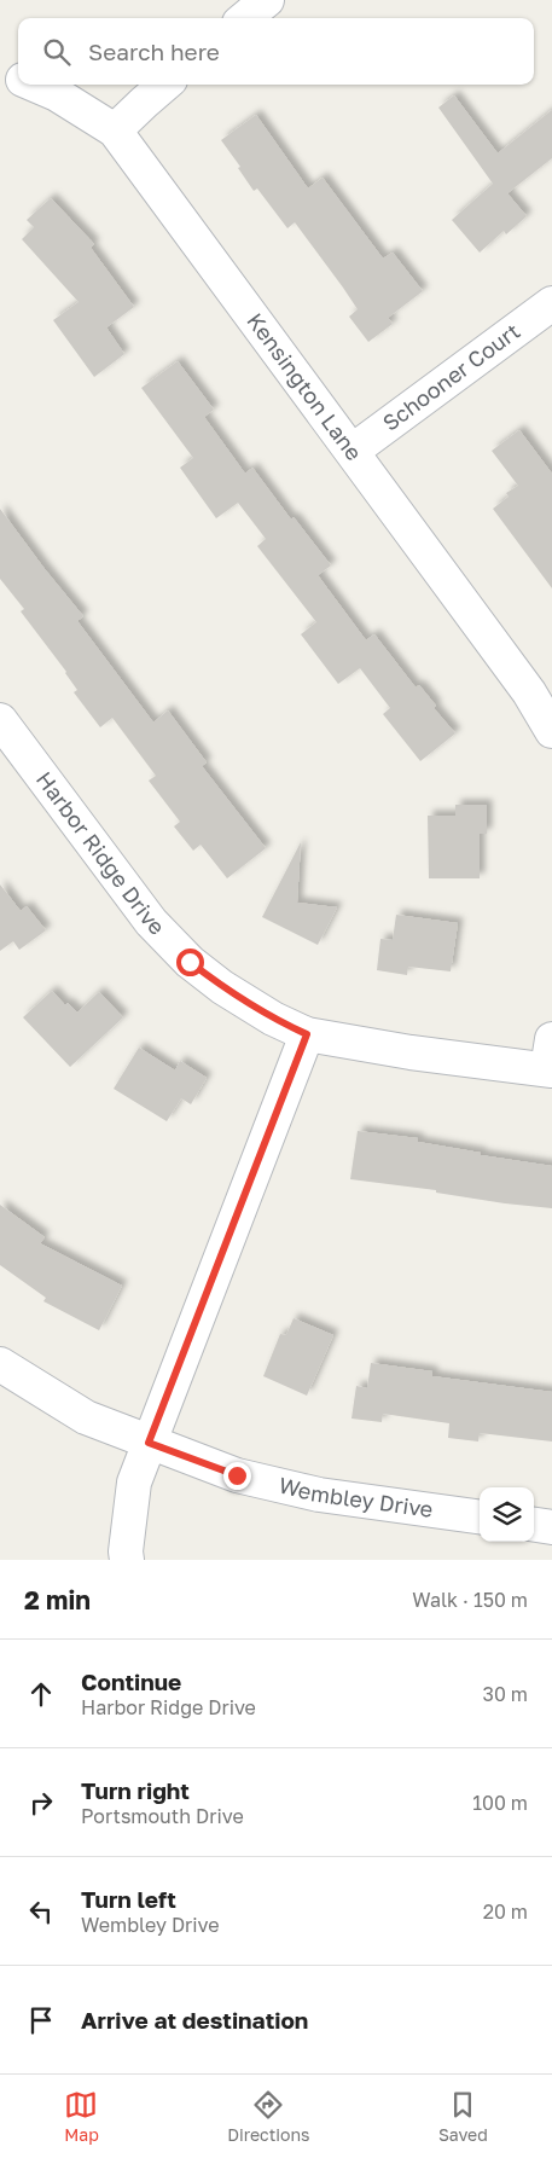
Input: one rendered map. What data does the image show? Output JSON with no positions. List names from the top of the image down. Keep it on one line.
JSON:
{"streets":{"street":["Schooner Court","Kensington Lane","Harbor Ridge Drive","Wembley Drive"]},"crossings":[["Schooner Court","Kensington Lane"]],"page":{"search":"Search here","heading":["2 min","Walk · 150 m"],"list":[["Continue","Harbor Ridge Drive","30 m"],["Turn right","Portsmouth Drive","100 m"],["Turn left","Wembley Drive","20 m"],"Arrive at destination"],"nav":["Map","Directions","Saved"]}}
